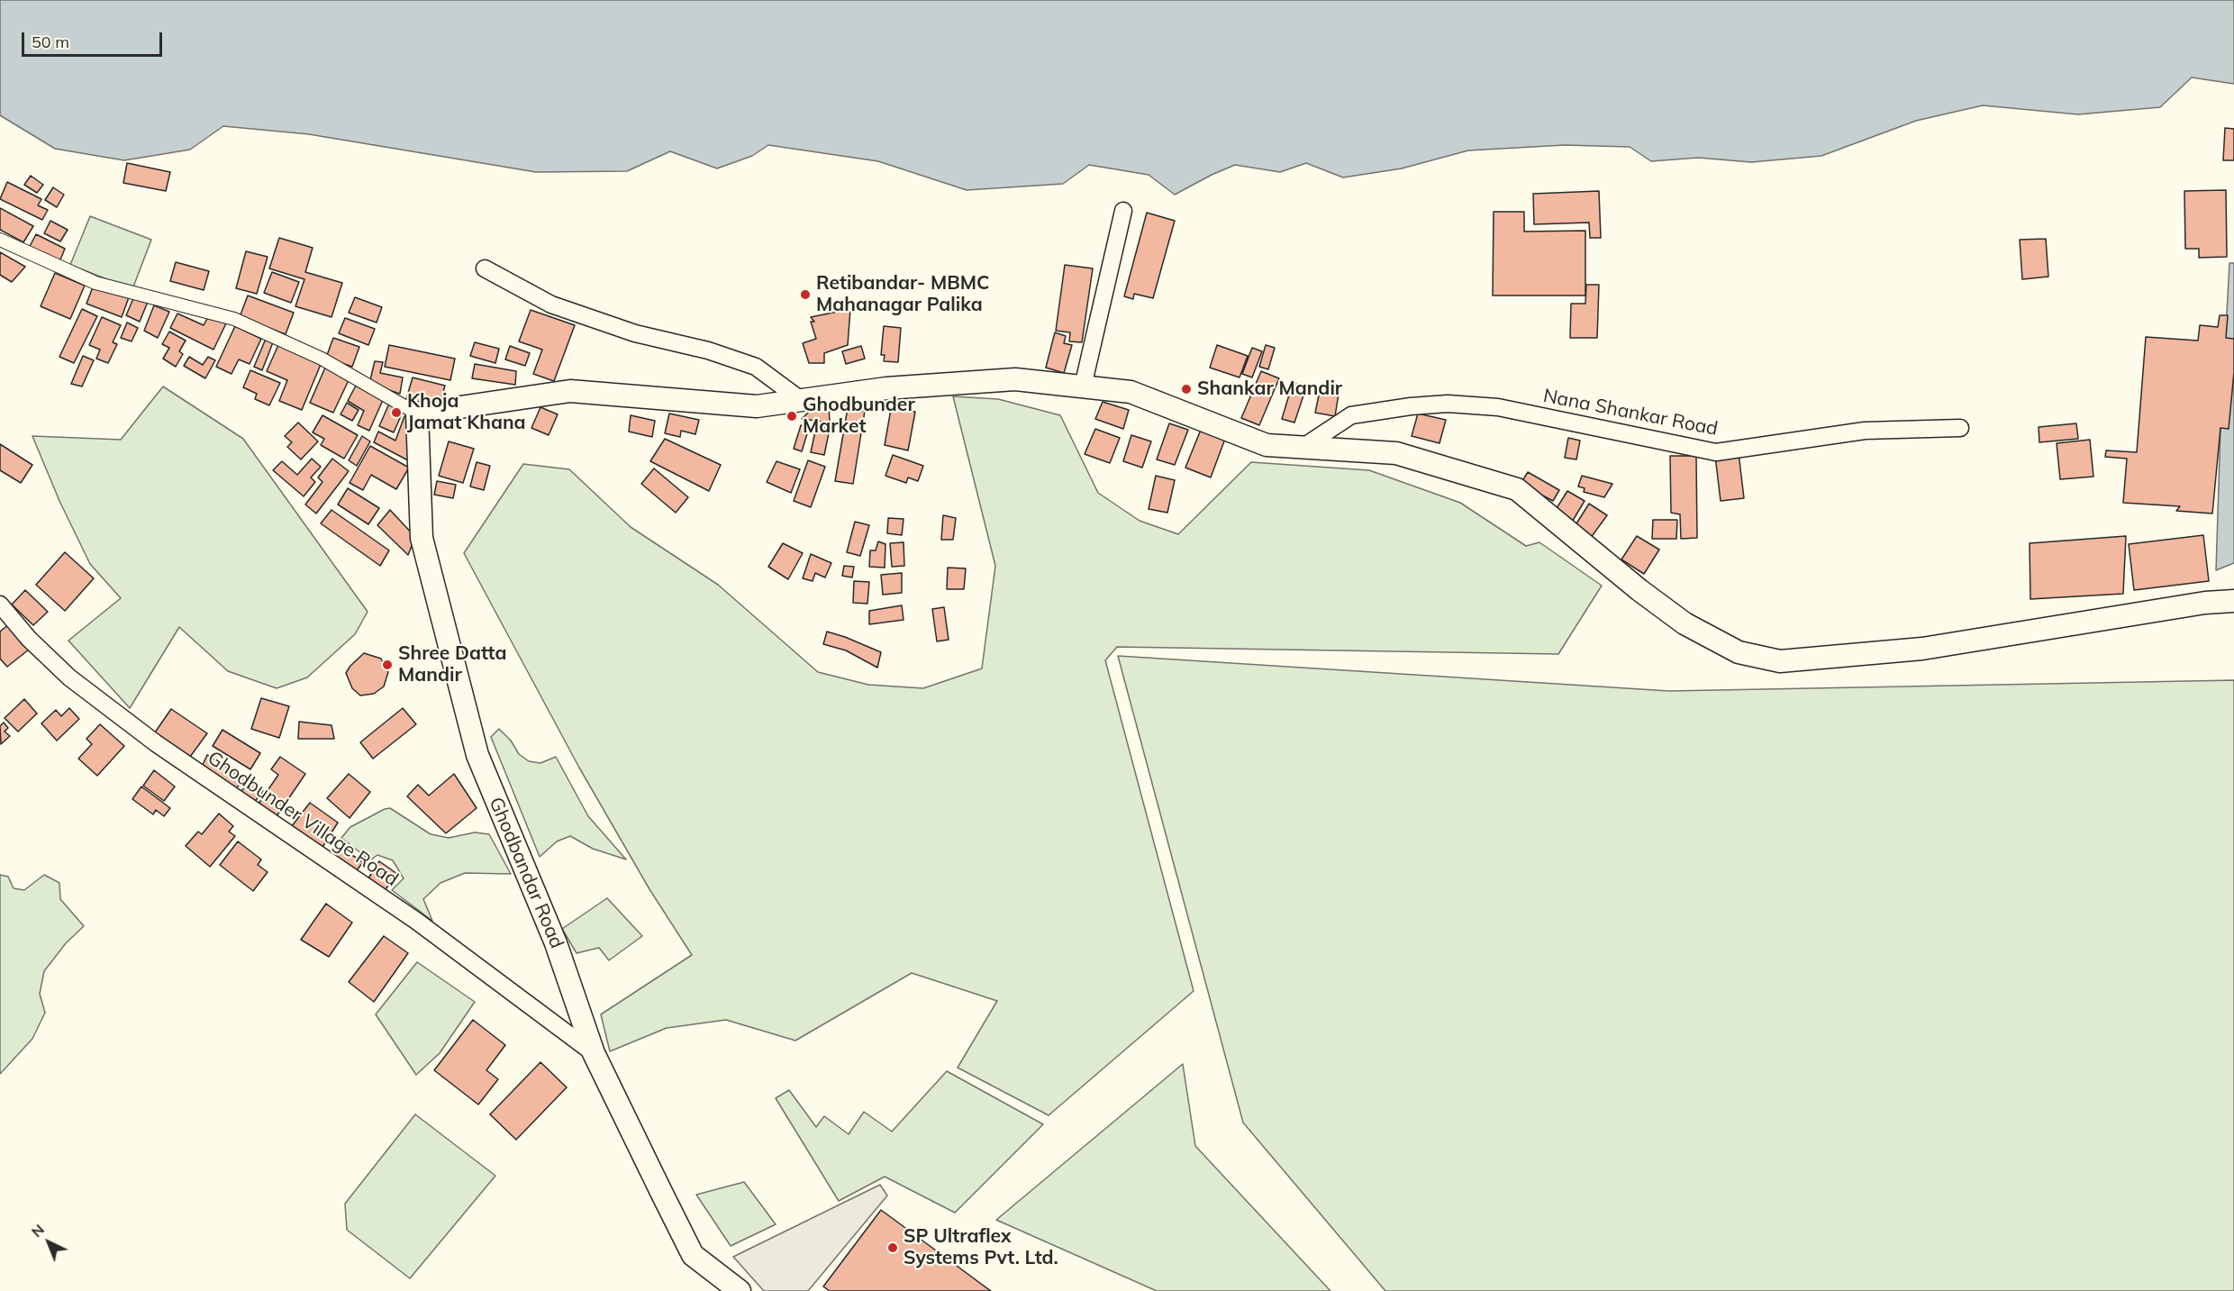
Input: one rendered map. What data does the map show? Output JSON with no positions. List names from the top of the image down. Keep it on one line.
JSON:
{"streets":{"street":["Nana Shankar Road","Ghodbunder Village Road","Ghodbandar Road"]},"crossings":[["Ghodbunder Village Road","Ghodbandar Road"]],"places":["Retibandar- MBMC Mahanagar Palika","Shankar Mandir","Khoja Jamat Khana","Ghodbunder Market","Shree Datta Mandir","SP Ultraflex Systems Pvt. Ltd."],"scale_bar":"50 m","north":"top left"}
